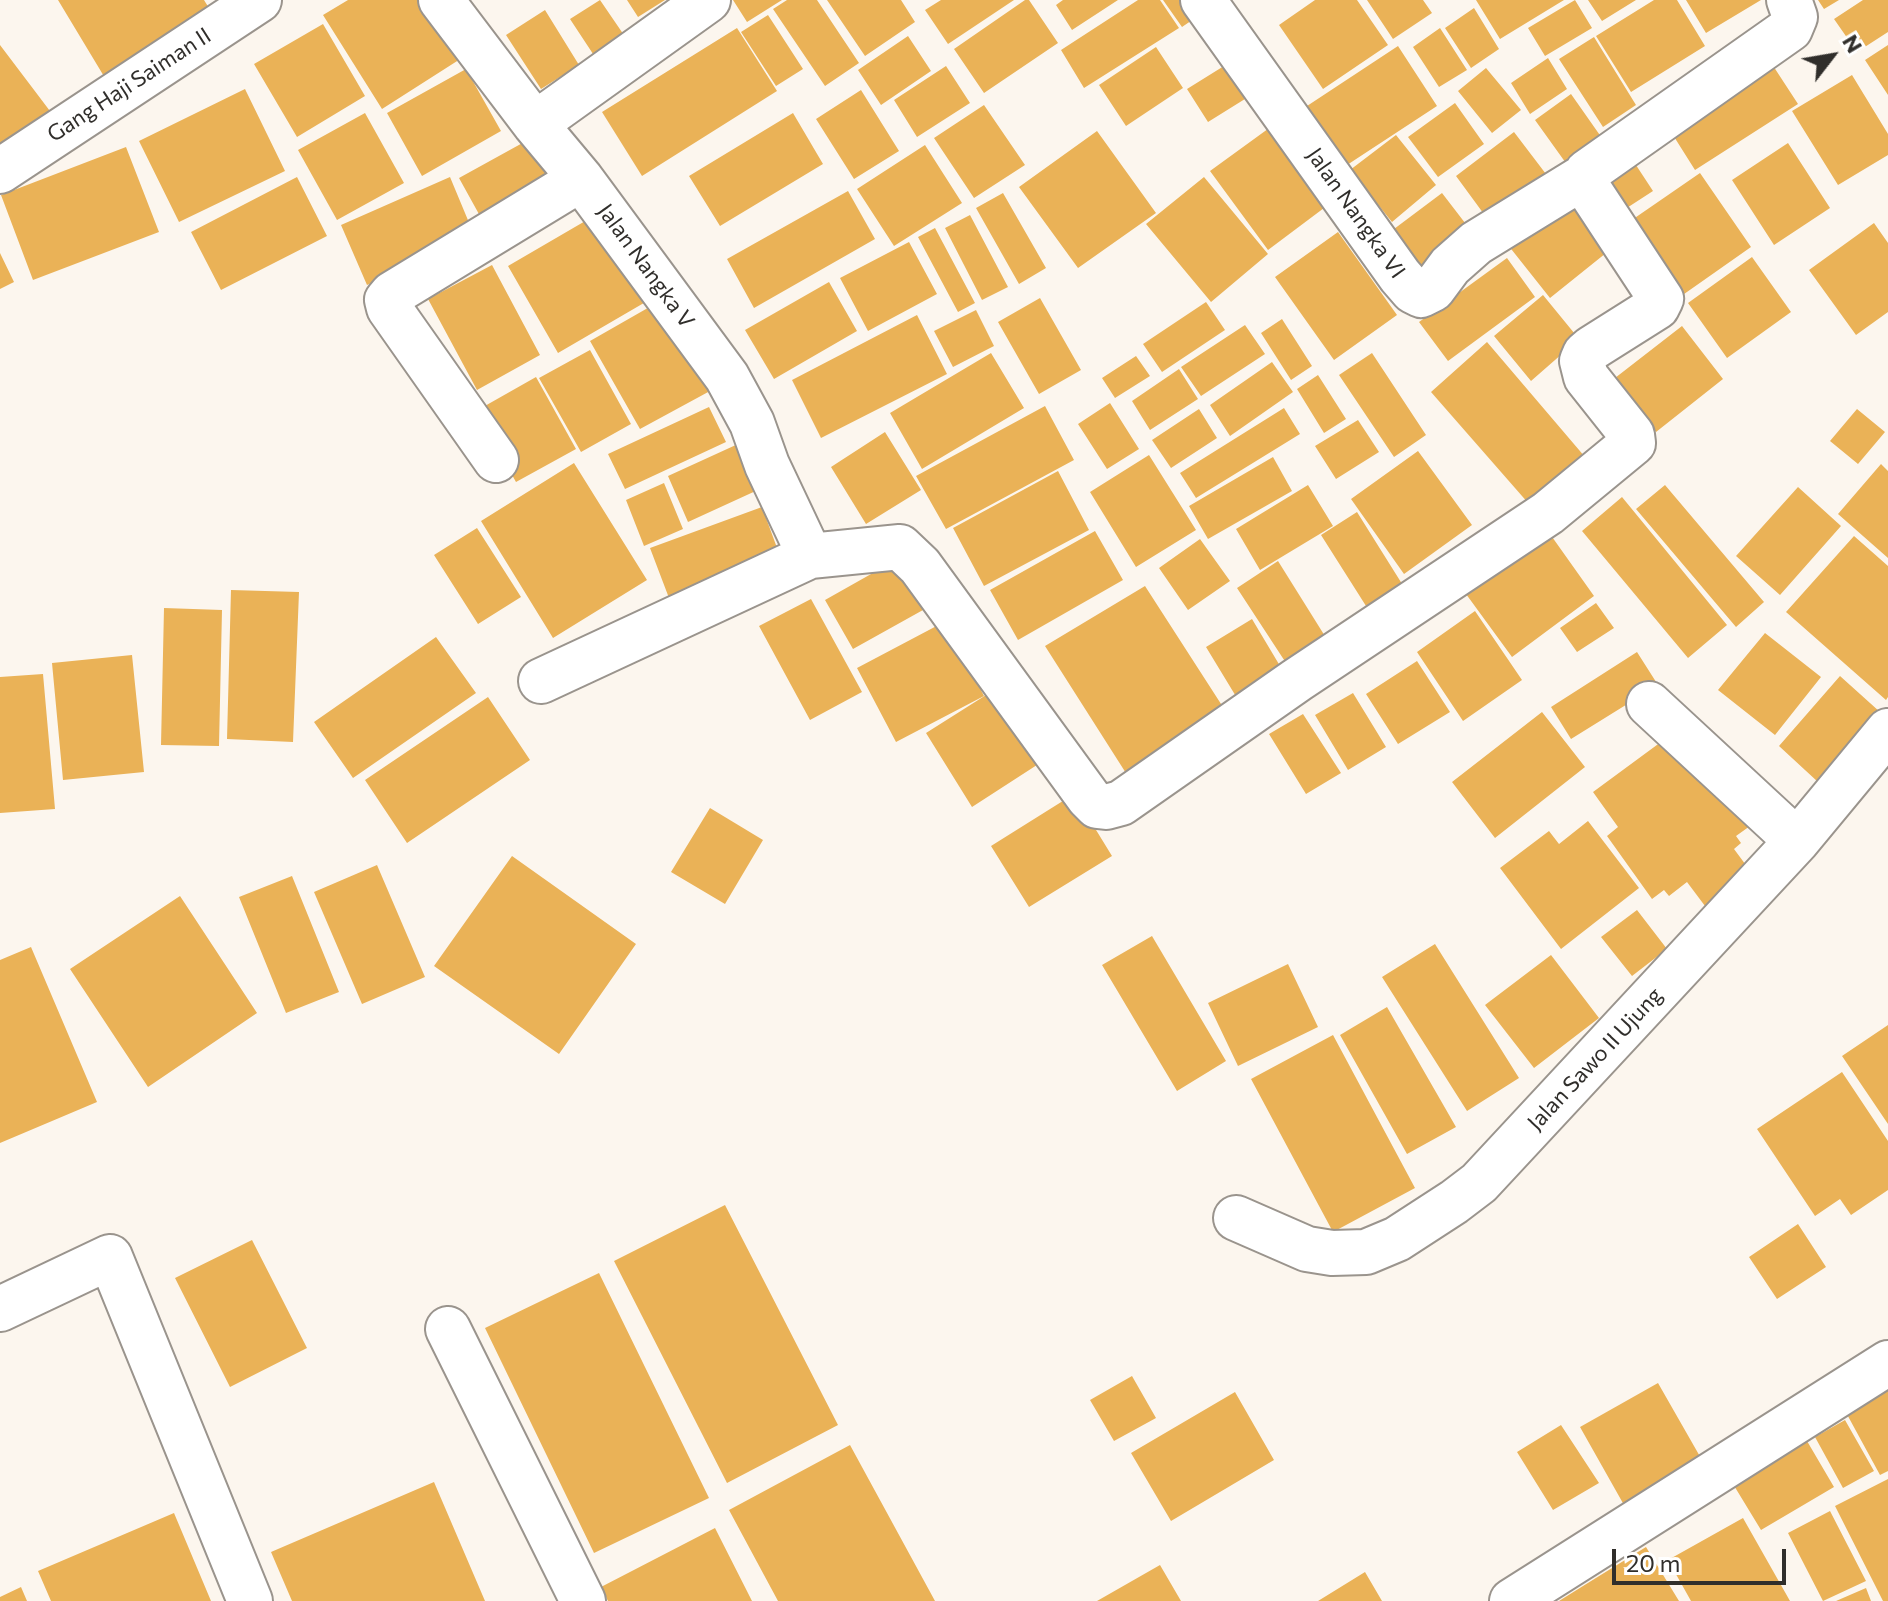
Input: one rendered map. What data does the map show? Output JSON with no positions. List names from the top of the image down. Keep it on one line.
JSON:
{"streets":{"street":["Gang Haji Saiman II","Jalan Nangka VI","Jalan Nangka V","Jalan Sawo II Ujung"]},"scale_bar":"20 m","north":"top right"}
